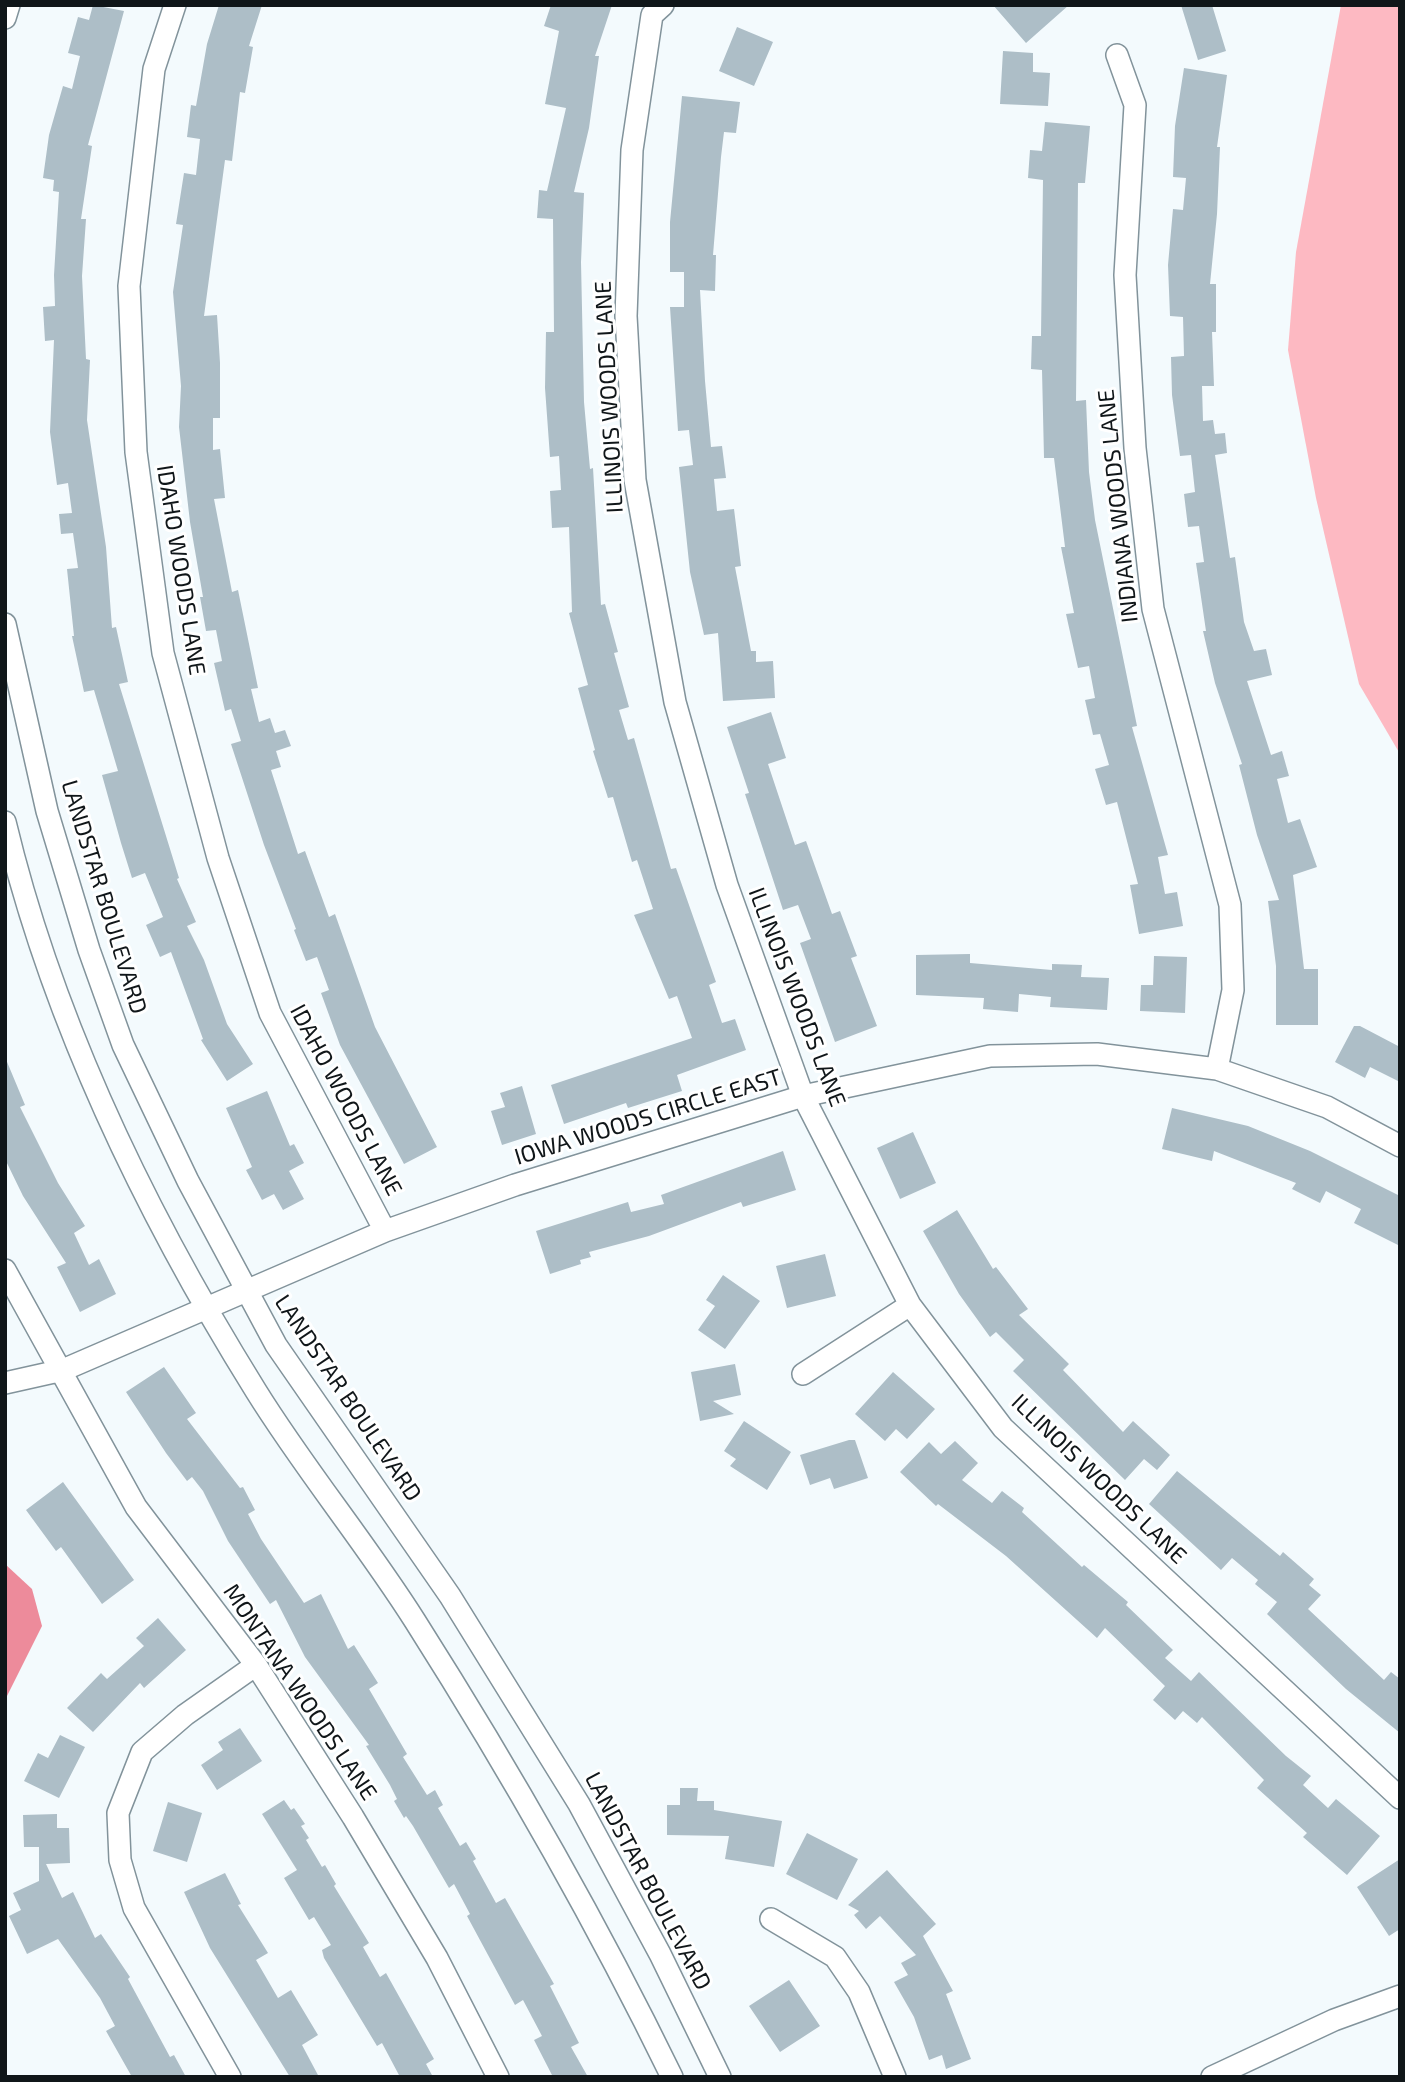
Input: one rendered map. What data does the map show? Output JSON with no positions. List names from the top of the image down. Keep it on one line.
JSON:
{"streets":{"street":["ILLINOIS WOODS LANE","INDIANA WOODS LANE","IDAHO WOODS LANE","LANDSTAR BOULEVARD","IOWA WOODS CIRCLE EAST","MONTANA WOODS LANE"]},"crossings":[["ILLINOIS WOODS LANE","IOWA WOODS CIRCLE EAST"],["INDIANA WOODS LANE","IOWA WOODS CIRCLE EAST"],["IDAHO WOODS LANE","IOWA WOODS CIRCLE EAST"],["LANDSTAR BOULEVARD","IOWA WOODS CIRCLE EAST"],["IOWA WOODS CIRCLE EAST","MONTANA WOODS LANE"]]}
